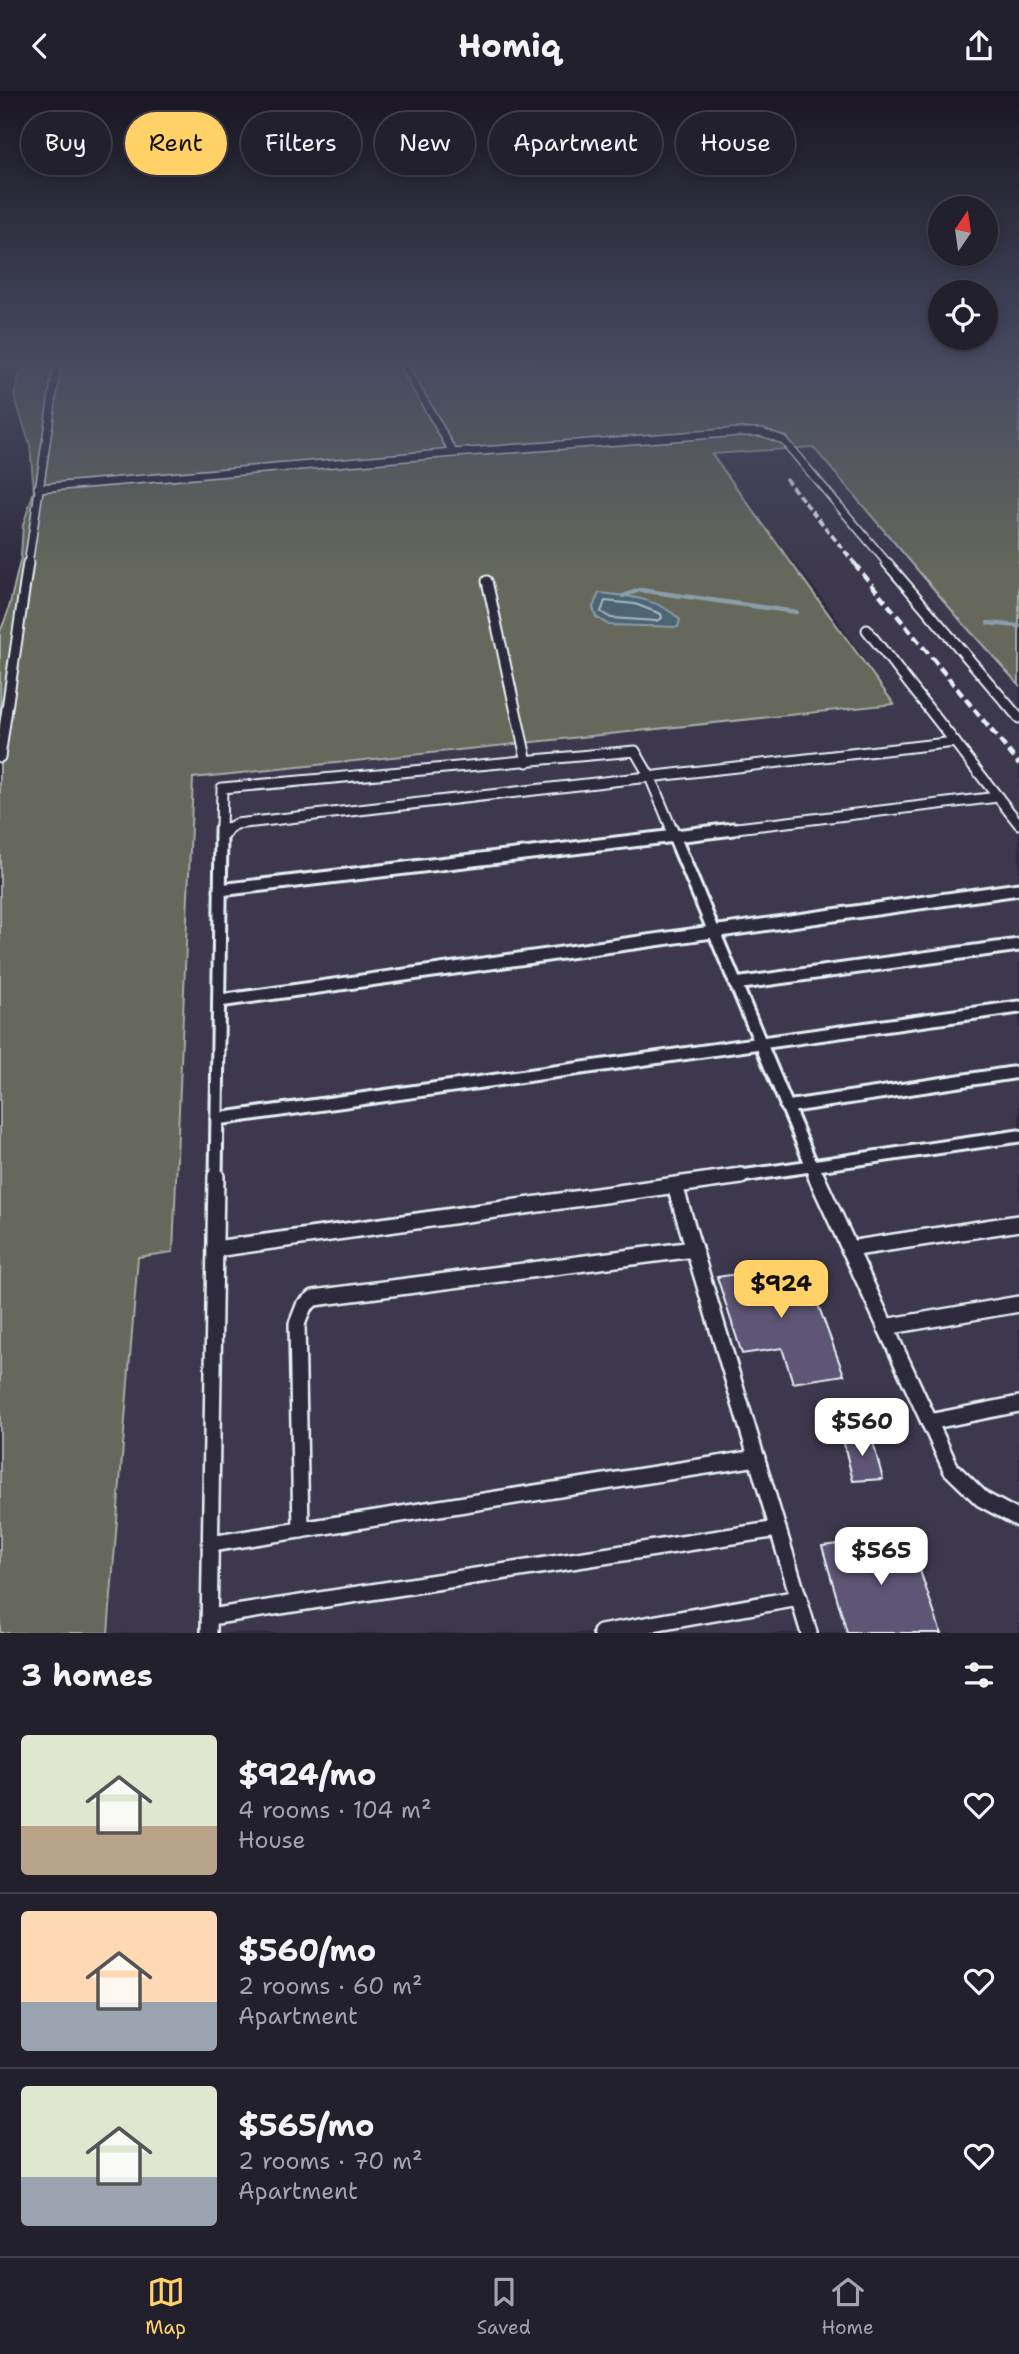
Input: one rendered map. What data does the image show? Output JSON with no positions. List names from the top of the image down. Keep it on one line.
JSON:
{"north":"top","page":{"header":"Homiq","chip":["Buy","Rent","Filters","New","Apartment","House"],"price":["$924","$560","$565"],"heading":"3 homes","list":[{"name":"$924/mo","note":"4 rooms · 104 m² · House"},{"name":"$560/mo","note":"2 rooms · 60 m² · Apartment"},{"name":"$565/mo","note":"2 rooms · 70 m² · Apartment"}],"tabs":["Map","Saved","Home"]}}
